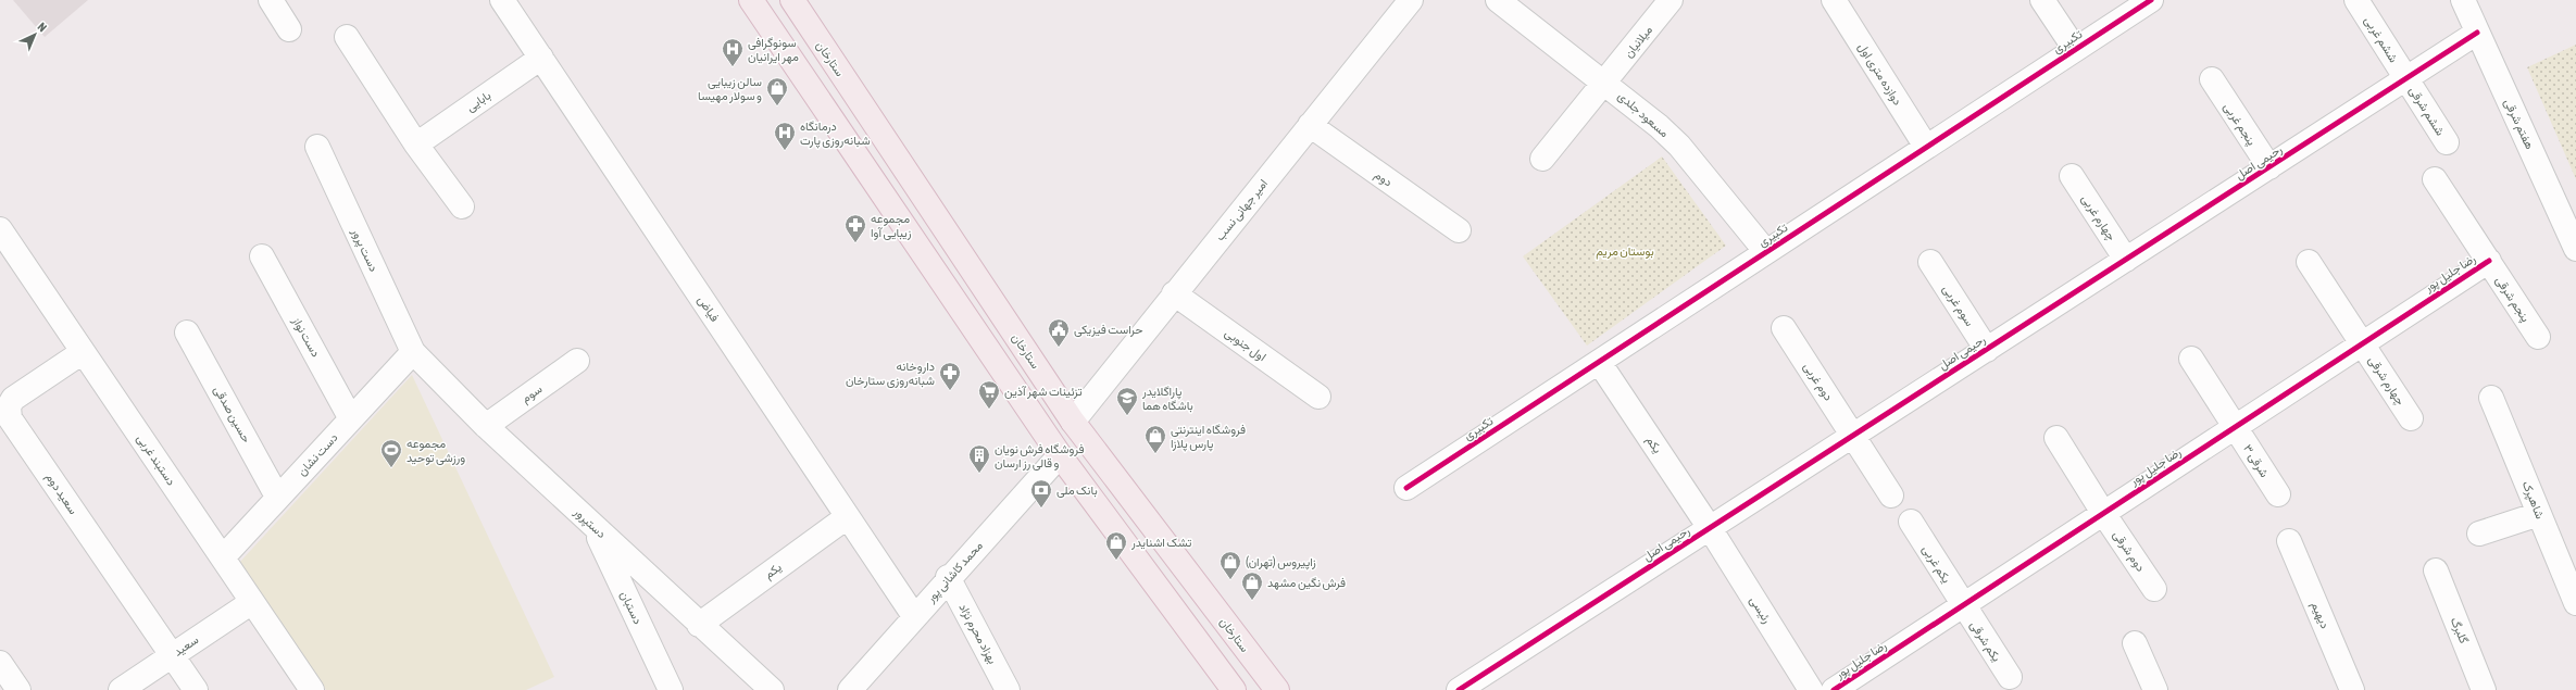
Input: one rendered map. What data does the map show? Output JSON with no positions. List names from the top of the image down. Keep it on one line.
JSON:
{"streets":{"main road":["ستارخان"],"street":["ششم غربی","میلانیان","تکبیری","دوازده متری اول","بابایی","ششم شرقی","مسعود جلدی","پنجم غربی","هفتم شرقی","رحیمی اصل","دوم","امیر جهانی نسب","چهارم غربی","دست پرور","رضا جلیل پور","پنجم شرقی","سوم غربی","فیاض","دست نواز","اول جنوبی","چهارم شرقی","دوم غربی","سوم","حسین صدقی","یکم","دست نشان","دستبند غربی","۳ شرقی","سعید دوم","شاهپرک","دستپرور","دوم شرقی","یکم غربی","محمد کاشانی پور","دستبان","رئیسی","دیهیم","گلبرگ","بهزاد محرم نژاد","یکم شرقی","سعید"]},"crossings":[["ششم غربی","ششم شرقی"],["ششم غربی","رحیمی اصل"],["میلانیان","مسعود جلدی"],["تکبیری","دوازده متری اول"],["تکبیری","مسعود جلدی"],["تکبیری","یکم"],["ستارخان","امیر جهانی نسب"],["بابایی","فیاض"],["ششم شرقی","رحیمی اصل"],["پنجم غربی","رحیمی اصل"],["هفتم شرقی","رحیمی اصل"],["رحیمی اصل","چهارم غربی"],["رحیمی اصل","سوم غربی"],["رحیمی اصل","دوم غربی"],["رحیمی اصل","یکم"],["رحیمی اصل","رئیسی"],["دوم","امیر جهانی نسب"],["امیر جهانی نسب","اول جنوبی"],["دست پرور","دست نشان"],["دست پرور","دستپرور"],["رضا جلیل پور","پنجم شرقی"],["رضا جلیل پور","چهارم شرقی"],["رضا جلیل پور","۳ شرقی"],["رضا جلیل پور","دوم شرقی"],["رضا جلیل پور","یکم غربی"],["رضا جلیل پور","یکم شرقی"],["فیاض","یکم"],["فیاض","محمد کاشانی پور"],["دست نواز","دست نشان"],["سوم","دستپرور"],["حسین صدقی","دست نشان"],["یکم","دستپرور"],["یکم","رئیسی"],["دست نشان","دستبند غربی"],["دست نشان","دستپرور"],["دستبند غربی","سعید دوم"],["دستبند غربی","سعید"],["سعید دوم","سعید"],["دستپرور","دستبان"],["یکم غربی","یکم شرقی"],["محمد کاشانی پور","بهزاد محرم نژاد"]],"parks":["بوستان مریم"],"places":{"hospital":["سونوگرافی مهر ایرانیان","درمانگاه شبانه‌روزی پارت"],"shop":["سالن زیبایی و سولار مهیسا","فروشگاه اینترنتی پارس پلازا","تشک اشنایدر","زاپیروس (تهران)","فرش نگین مشهد"],"pharmacy":["مجموعه زیبایی آوا","داروخانه شبانه‌روزی ستارخان"],"public building":["حراست فیزیکی"],"supermarket":["تزئینات شهر آذین"],"school or university":["پاراگلایدر باشگاه هما"],"sports":["مجموعه ورزشی توحید"],"building":["فروشگاه فرش نویان و قالی رز ارسان"],"bank":["بانک ملی"]},"north":"top right"}
